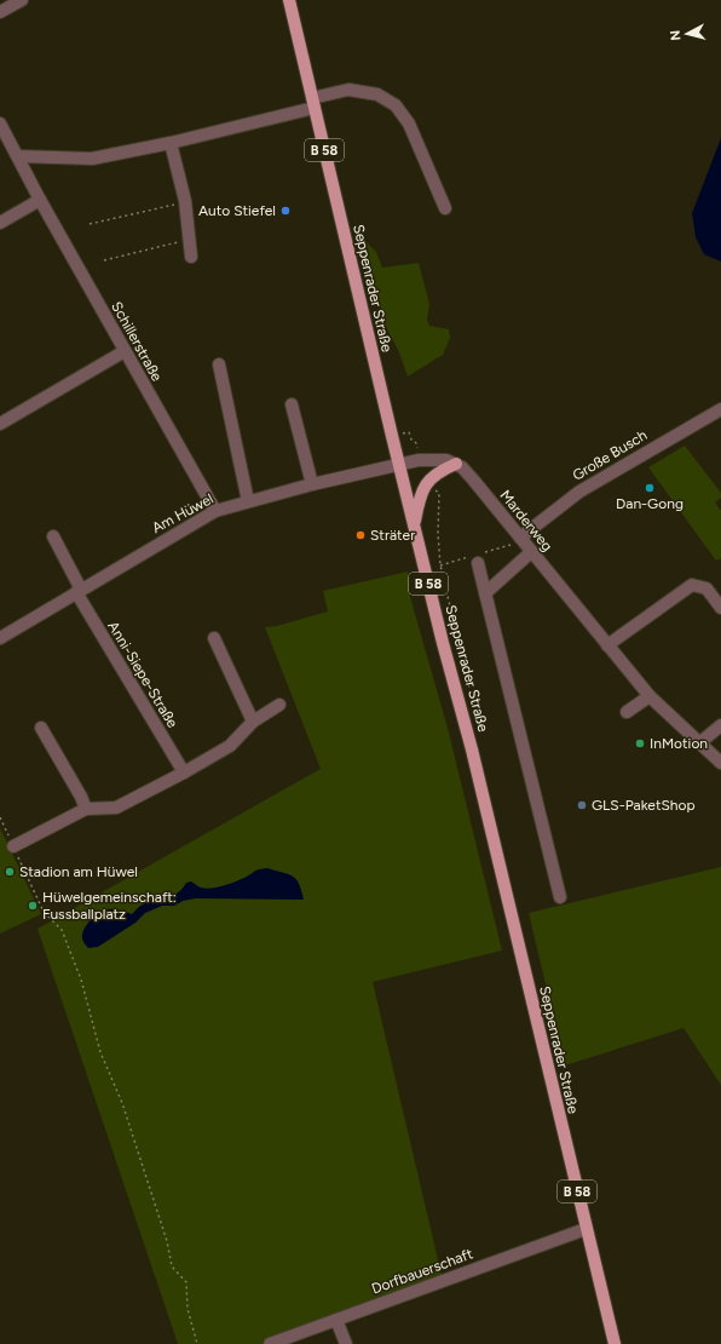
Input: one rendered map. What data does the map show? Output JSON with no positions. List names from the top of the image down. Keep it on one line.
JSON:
{"streets":{"main road":["B 58","Seppenrader Straße"],"street":["Schillerstraße","Große Busch","Am Hüwel","Marderweg","Anni-Siepe-Straße","Dorfbauerschaft"]},"crossings":[["Seppenrader Straße","Am Hüwel"],["Seppenrader Straße","Dorfbauerschaft"],["Schillerstraße","Am Hüwel"],["Große Busch","Marderweg"],["Am Hüwel","Anni-Siepe-Straße"]],"places":["Auto Stiefel","Dan-Gong","Sträter","InMotion","GLS-PaketShop","Stadion am Hüwel","Hüwelgemeinschaft: Fussballplatz"],"north":"left"}
